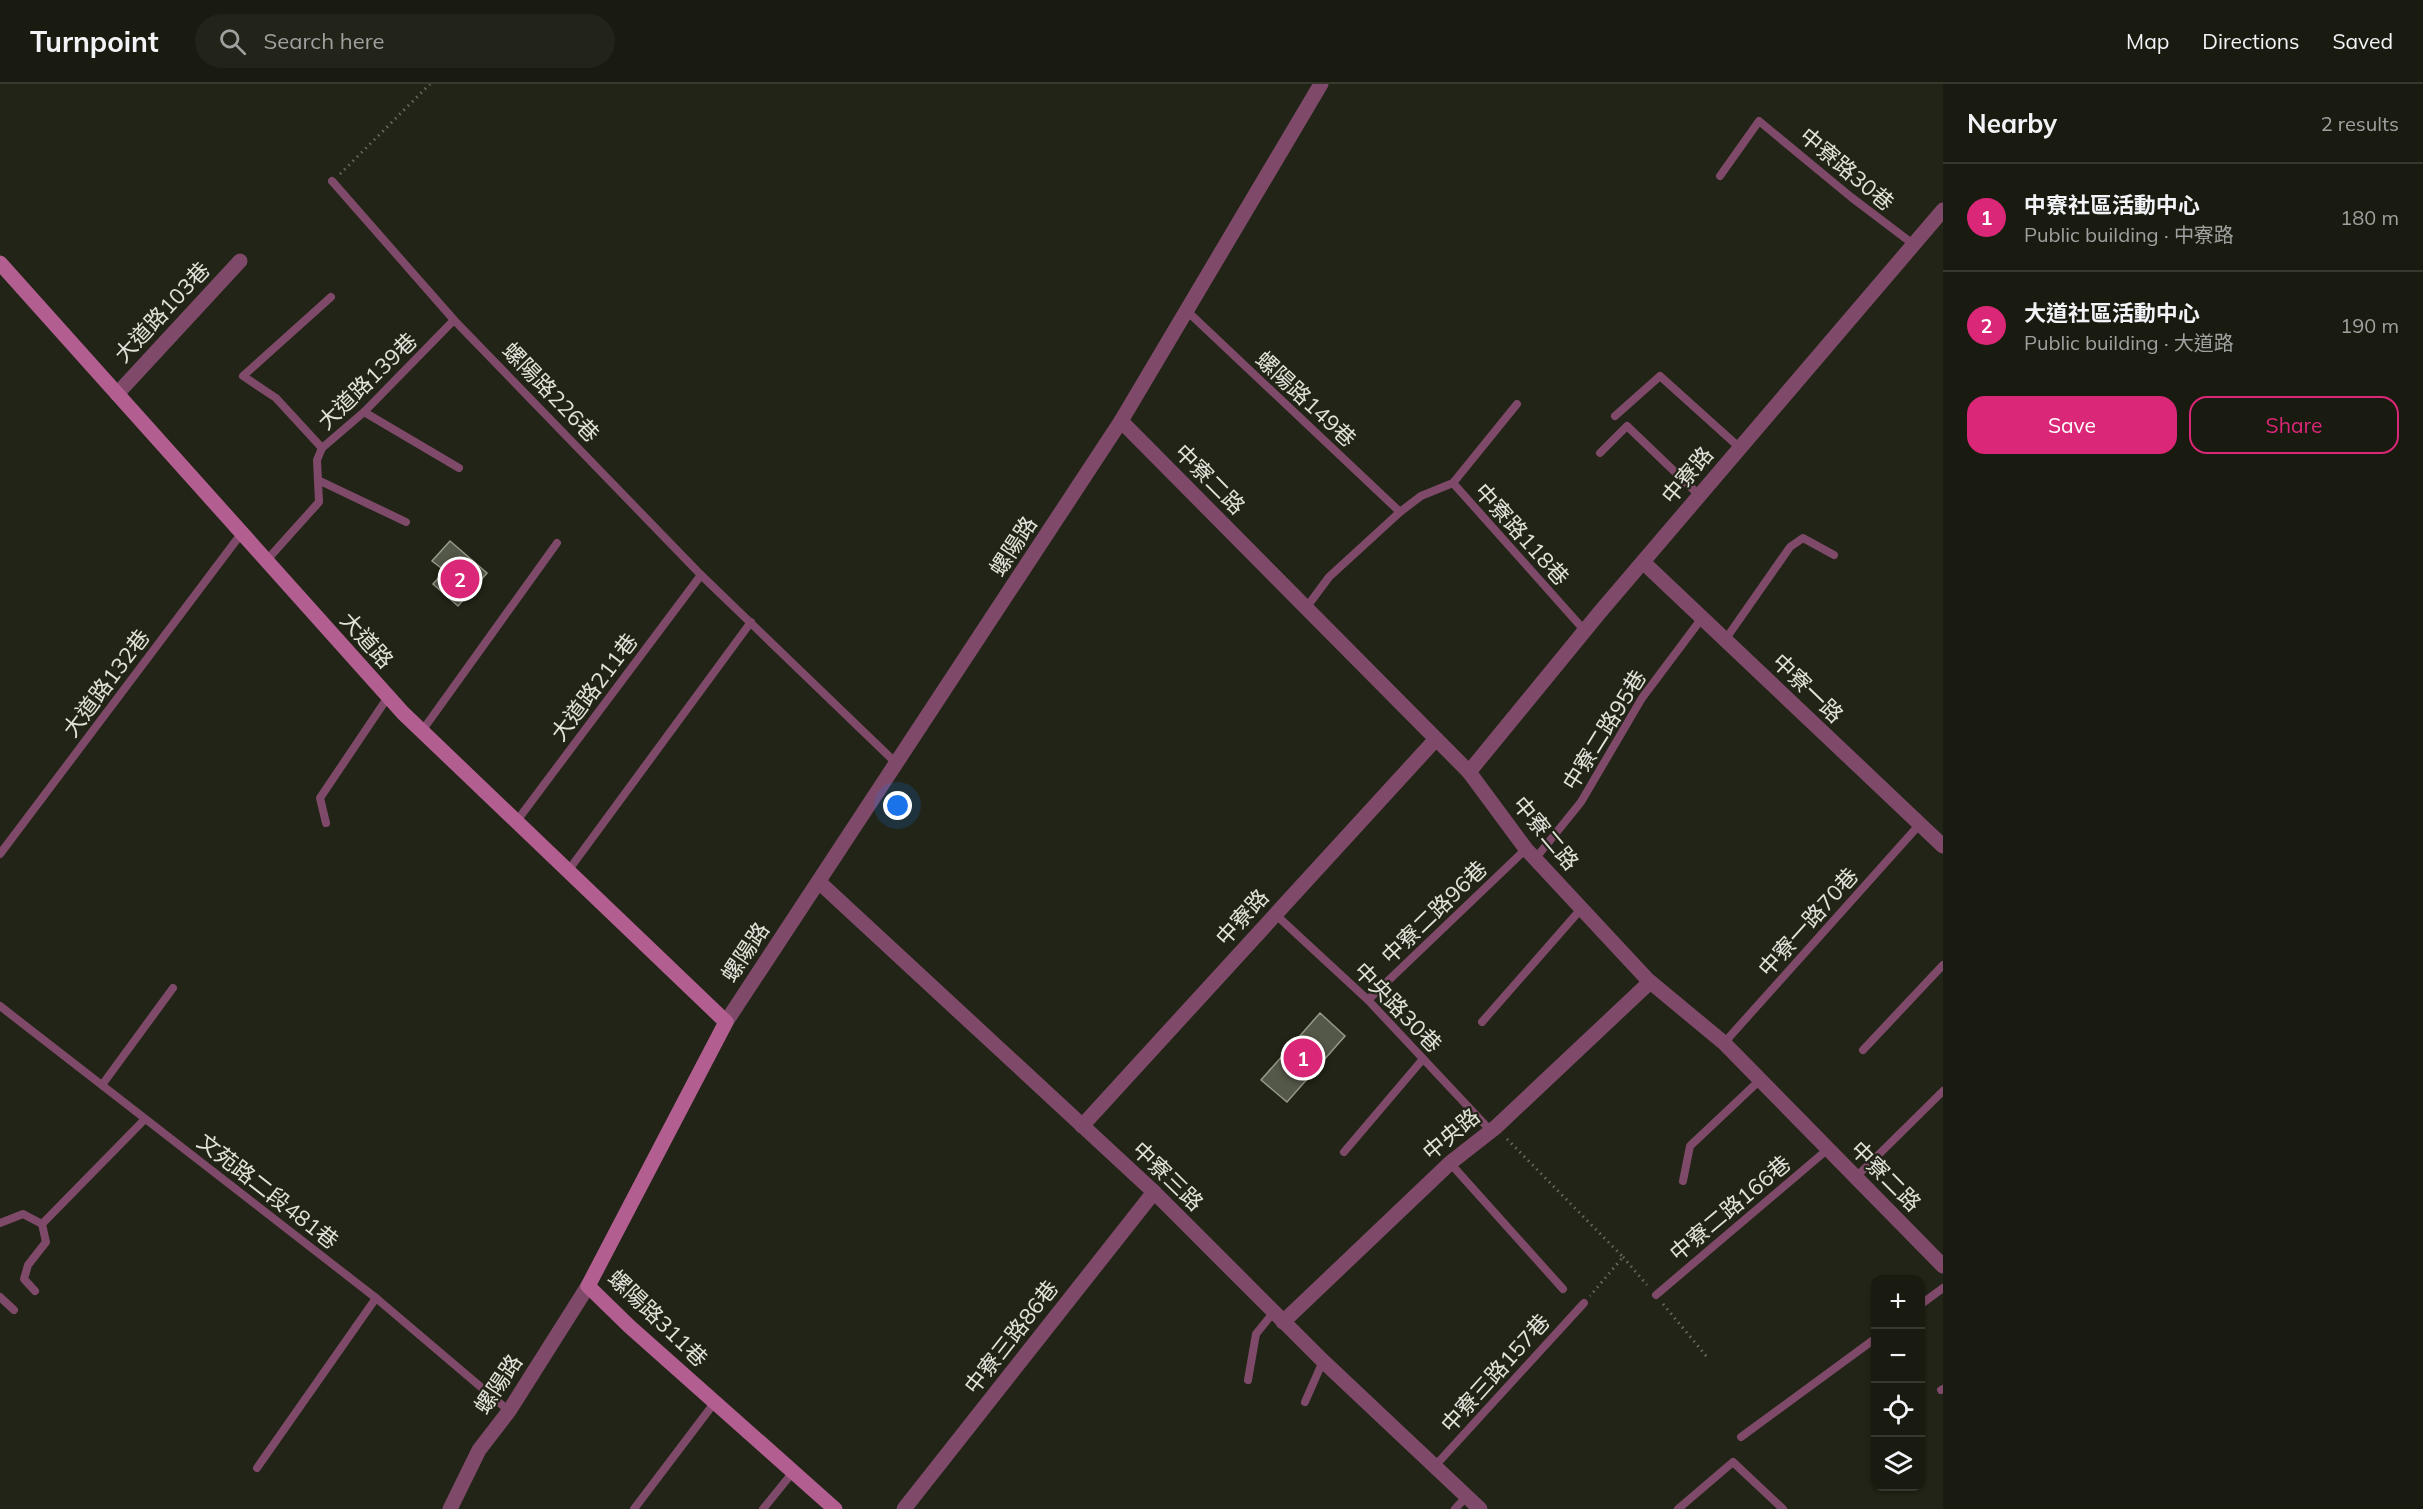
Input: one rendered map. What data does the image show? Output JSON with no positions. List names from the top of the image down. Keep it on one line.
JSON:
{"streets":{"street":["大道路103巷","中寮路","中寮二路","螺陽路","大道路","中寮一路","中央路","中寮三路","螺陽路311巷","中寮三路86巷"],"lane":["中寮路30巷","大道路139巷","螺陽路226巷","螺陽路149巷","中寮路118巷","大道路132巷","大道路211巷","中寮二路95巷","中寮二路96巷","中寮一路70巷","中央路30巷","文苑路二段481巷","中寮二路166巷","中寮三路157巷"]},"crossings":[["中寮路30巷","中寮路"],["大道路103巷","大道路"],["大道路139巷","螺陽路226巷"],["大道路139巷","大道路"],["螺陽路226巷","螺陽路"],["螺陽路226巷","大道路211巷"],["螺陽路149巷","螺陽路"],["中寮路","中寮二路"],["中寮路","中寮路118巷"],["中寮路","中寮一路"],["中寮路","中央路30巷"],["中寮路","中寮三路"],["中寮二路","螺陽路"],["中寮二路","中寮二路95巷"],["中寮二路","中寮二路96巷"],["中寮二路","中寮一路70巷"],["中寮二路","中央路"],["中寮二路","中寮二路166巷"],["螺陽路","大道路"],["螺陽路","中寮三路"],["螺陽路","文苑路二段481巷"],["螺陽路","螺陽路311巷"],["大道路","大道路132巷"],["大道路","大道路211巷"],["大道路","螺陽路311巷"],["中寮一路","中寮二路95巷"],["中寮一路","中寮一路70巷"],["中寮二路95巷","中寮二路96巷"],["中寮二路96巷","中央路30巷"],["中央路30巷","中央路"],["中央路","中寮三路"],["中寮三路","中寮三路86巷"],["中寮三路","中寮三路157巷"]],"page":{"header":"Turnpoint","search":"Search here","nav":["Map","Directions","Saved"],"heading":["Nearby","2 results"],"list":[{"mark":"1","name":"中寮社區活動中心","note":"Public building · 中寮路","value":"180 m"},{"mark":"2","name":"大道社區活動中心","note":"Public building · 大道路","value":"190 m"}],"buttons":["Save","Share"],"pins":["2","1"],"map_buttons":["+","−"]}}
